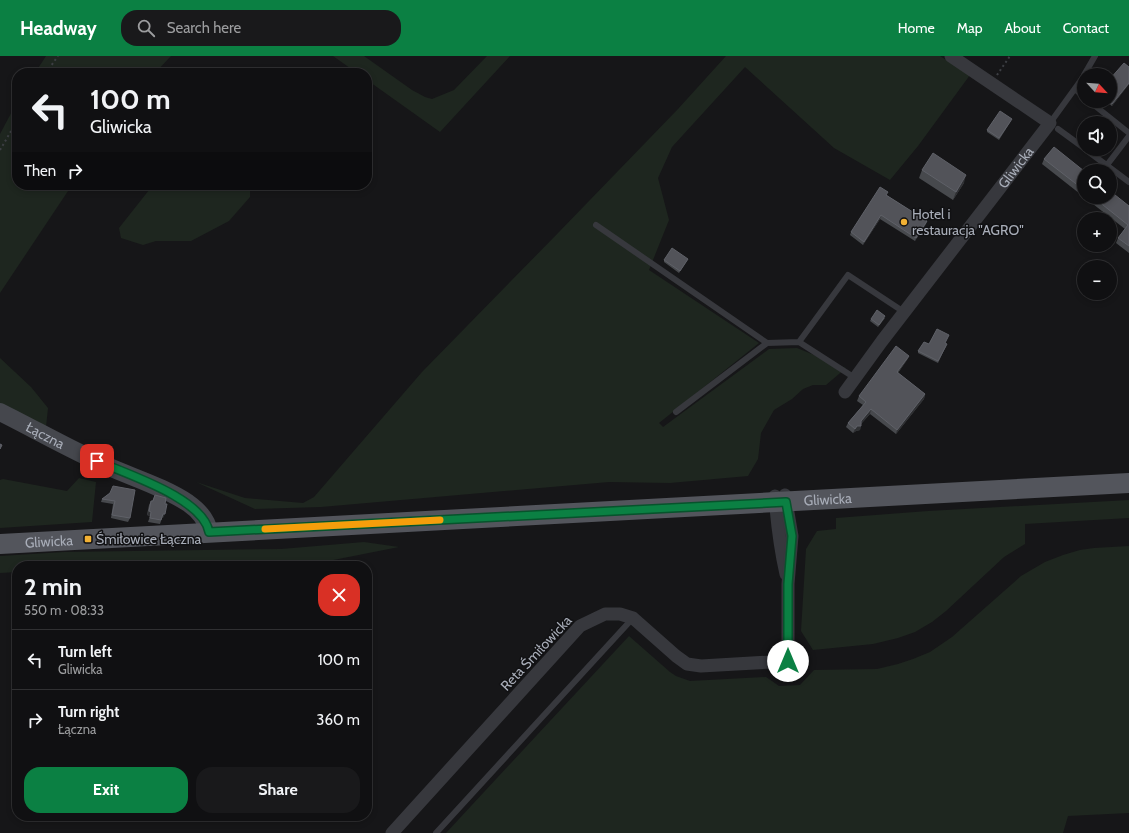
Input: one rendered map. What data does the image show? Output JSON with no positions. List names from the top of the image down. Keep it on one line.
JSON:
{"streets":{"main road":["Gliwicka"],"street":["Łączna","Reta Śmiłowicka"]},"crossings":[["Gliwicka","Łączna"]],"places":{"other":["Hotel i restauracja \"AGRO\""],"transit":["Śmiłowice Łączna"]},"north":"bottom right","page":{"header":"Headway","search":"Search here","nav":["Home","Map","About","Contact"],"map_buttons":["+","−"],"turn":["100 m","Gliwicka"],"then":"Then","heading":["2 min","550 m · 08:33"],"list":[{"name":"Turn left","note":"Gliwicka","value":"100 m"},{"name":"Turn right","note":"Łączna","value":"360 m"}],"buttons":["Exit","Share"]}}
